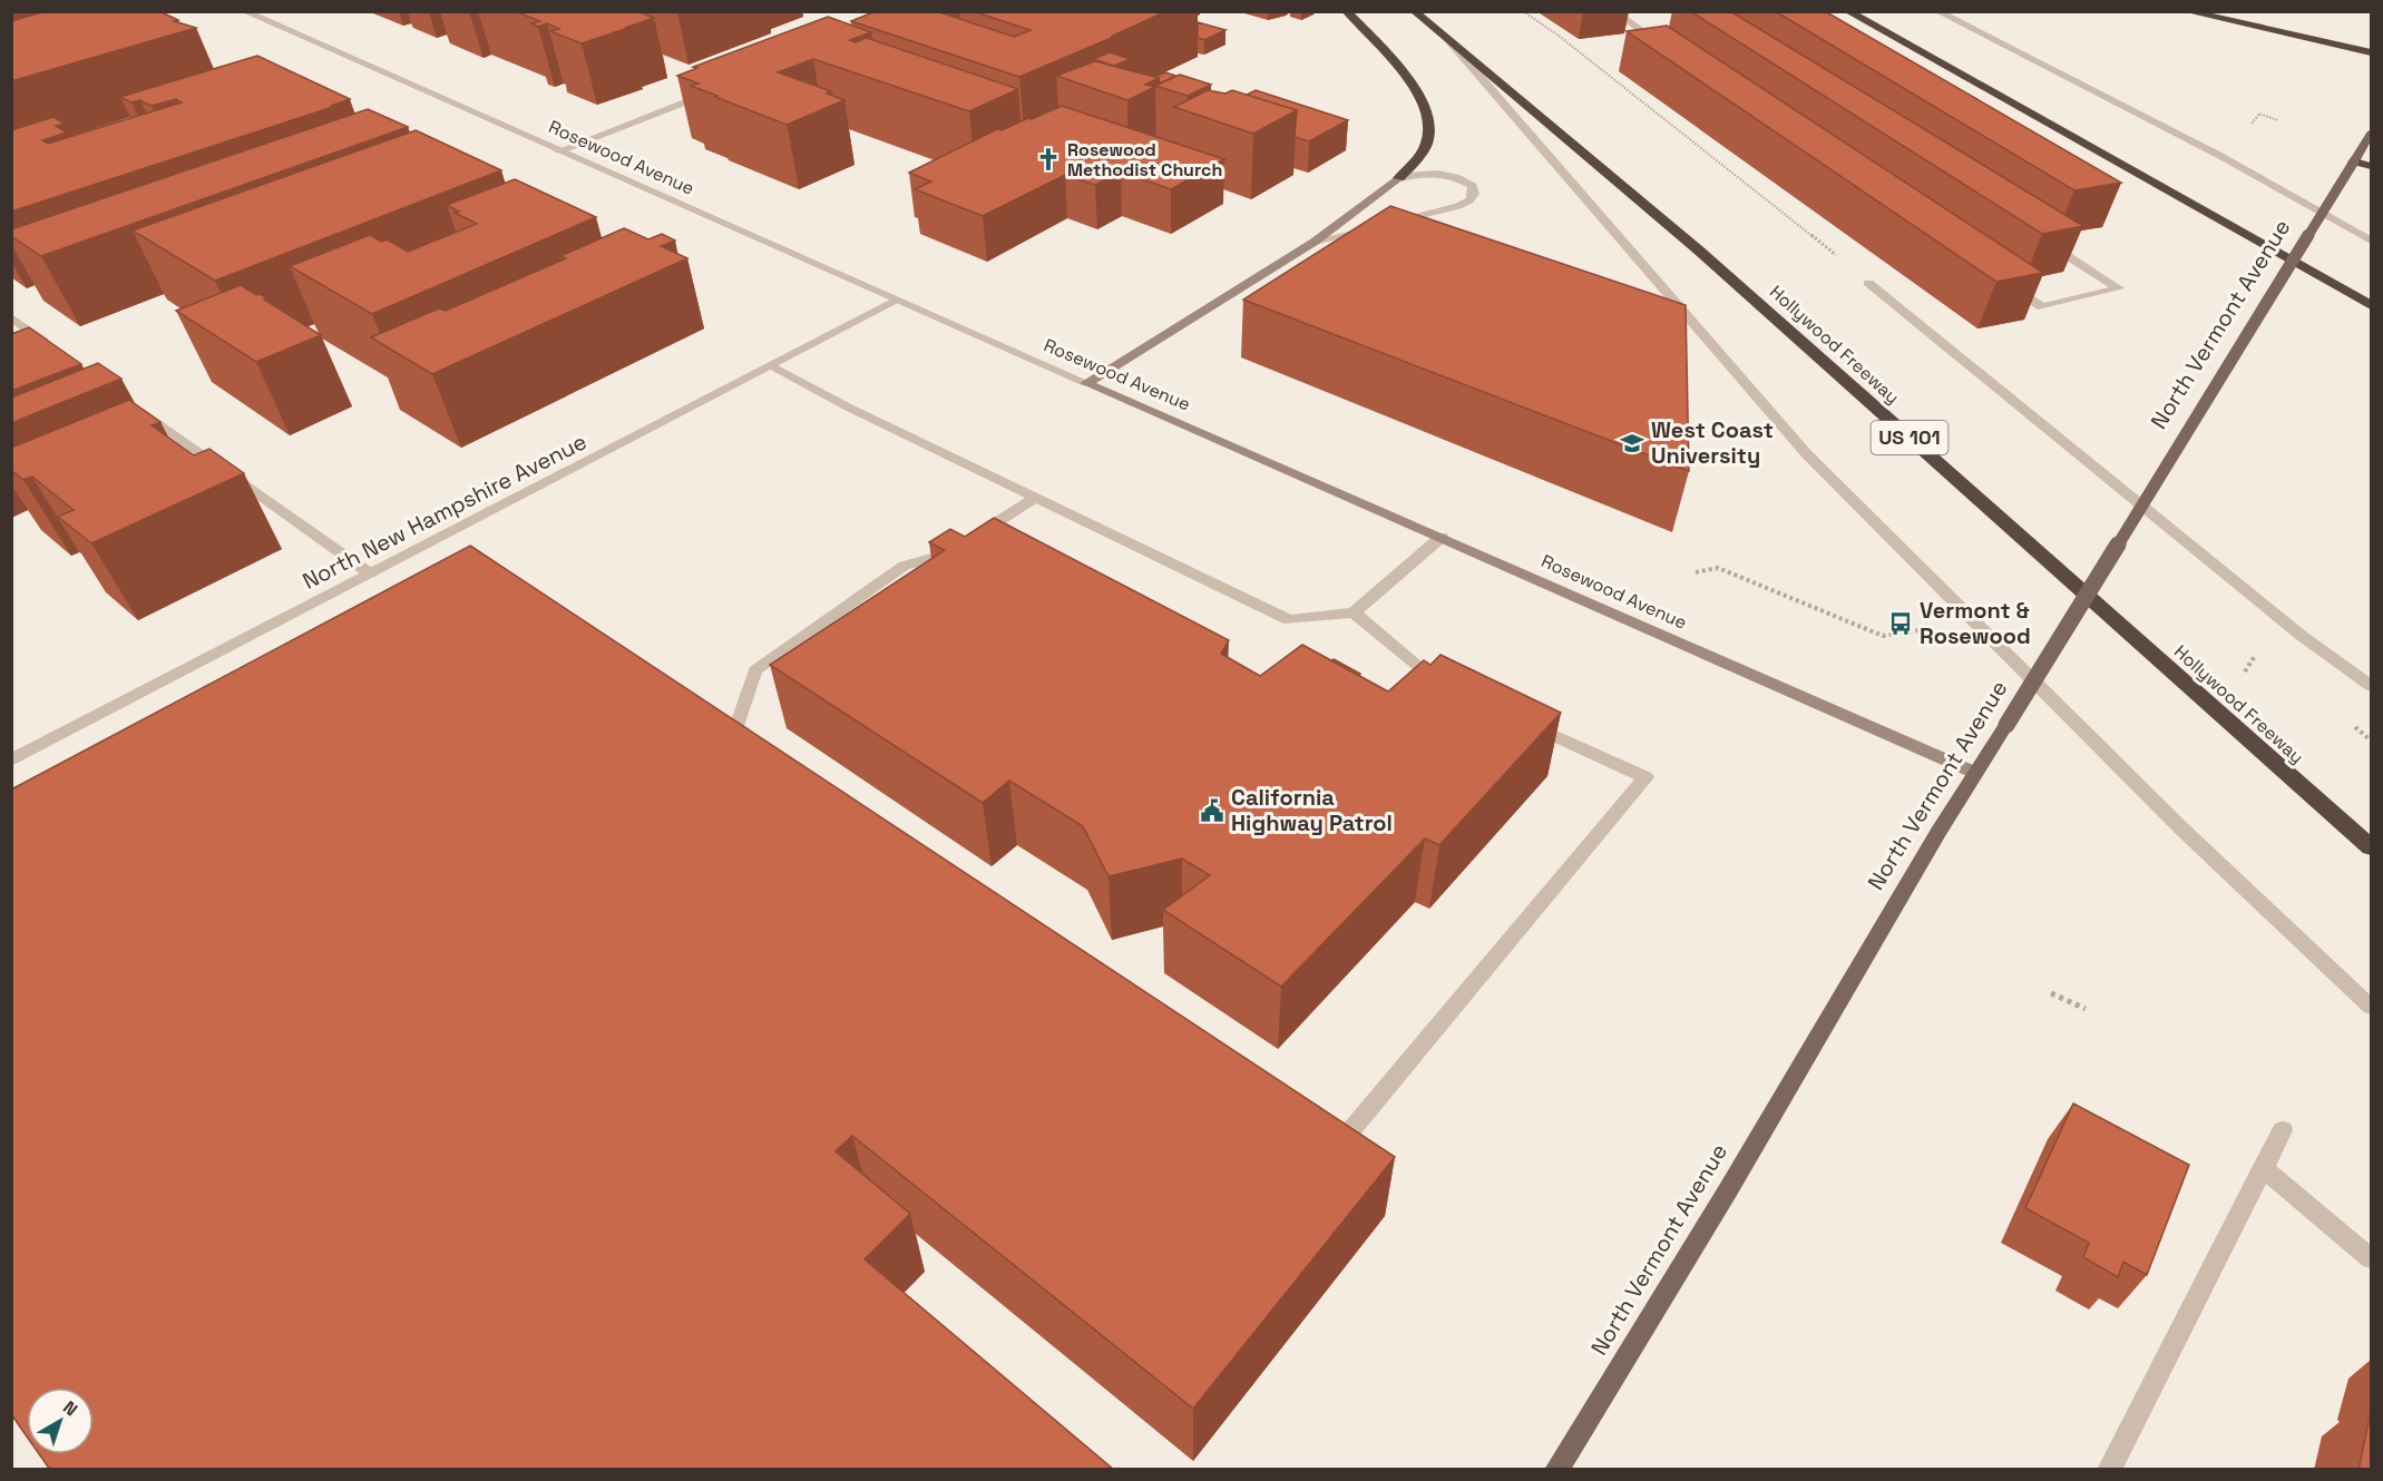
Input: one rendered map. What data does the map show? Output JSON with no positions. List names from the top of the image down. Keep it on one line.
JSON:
{"streets":{"highway":["Hollywood Freeway","US 101"],"main road":["Rosewood Avenue","North Vermont Avenue"],"street":["North New Hampshire Avenue"]},"crossings":[["Rosewood Avenue","North Vermont Avenue"],["Rosewood Avenue","North New Hampshire Avenue"]],"places":{"church":["Rosewood Methodist Church"],"school or university":["West Coast University"],"bus stop":["Vermont & Rosewood"],"public building":["California Highway Patrol"]},"north":"top right"}
